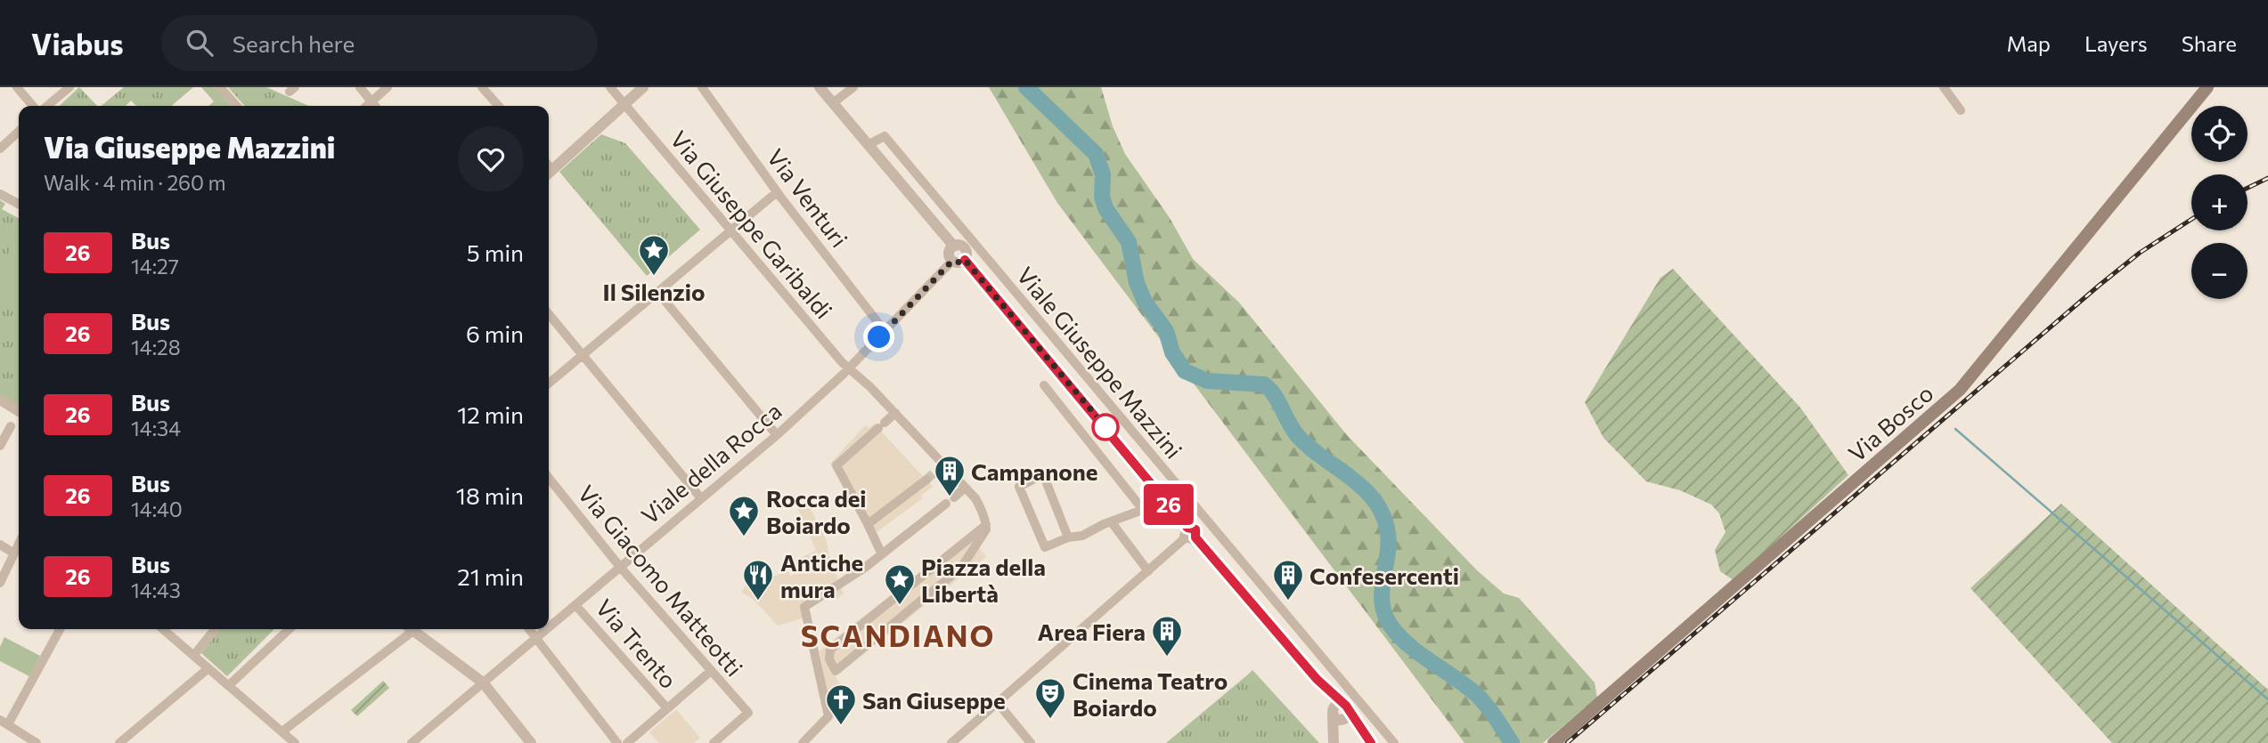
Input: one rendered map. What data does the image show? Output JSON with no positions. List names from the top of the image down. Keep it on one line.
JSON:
{"streets":{"main road":["Via Bosco"],"street":["Via Venturi","Via Giuseppe Garibaldi","Viale Giuseppe Mazzini","Viale della Rocca","Via Giacomo Matteotti","Via Trento"]},"crossings":[["Via Venturi","Viale della Rocca"],["Via Giuseppe Garibaldi","Viale della Rocca"],["Viale Giuseppe Mazzini","Viale della Rocca"],["Viale della Rocca","Via Giacomo Matteotti"],["Viale della Rocca","Via Trento"]],"districts":["SCANDIANO"],"places":{"place":["Il Silenzio","Rocca dei Boiardo","Piazza della Libertà"],"building":["Campanone","Confesercenti","Area Fiera"],"restaurant":["Antiche mura"],"theatre":["Cinema Teatro Boiardo"],"church":["San Giuseppe"]},"lines":["bus line 26"],"page":{"header":"Viabus","search":"Search here","nav":["Map","Layers","Share"],"on_map":"26","map_buttons":["+","−"],"heading":["Via Giuseppe Mazzini","Walk · 4 min · 260 m"],"list":[{"mark":"26","name":"Bus","note":"14:27","value":"5 min"},{"mark":"26","name":"Bus","note":"14:28","value":"6 min"},{"mark":"26","name":"Bus","note":"14:34","value":"12 min"},{"mark":"26","name":"Bus","note":"14:40","value":"18 min"},{"mark":"26","name":"Bus","note":"14:43","value":"21 min"}]}}
